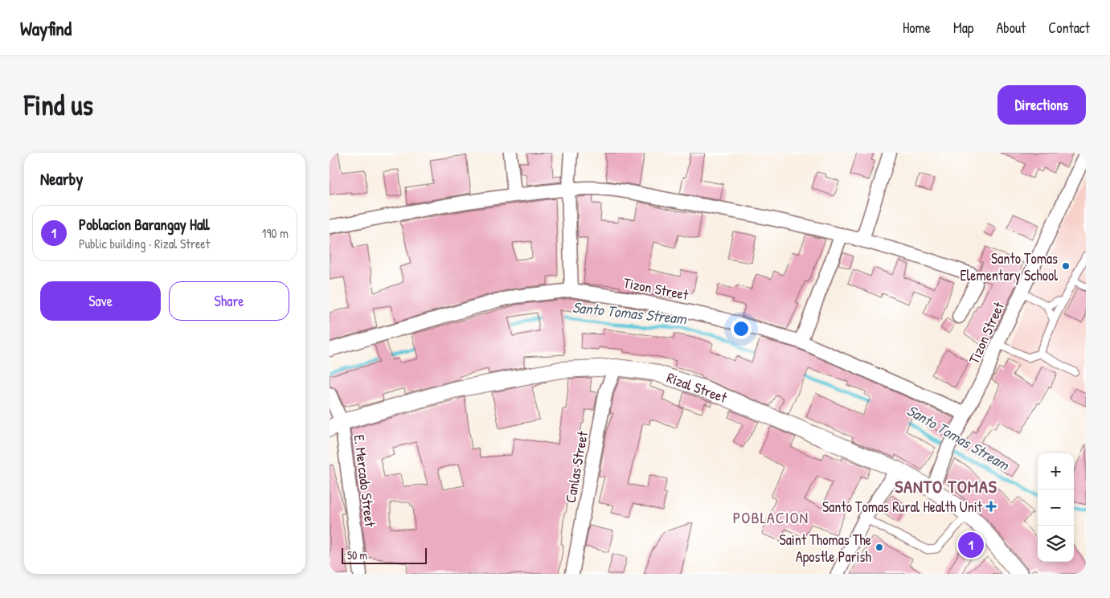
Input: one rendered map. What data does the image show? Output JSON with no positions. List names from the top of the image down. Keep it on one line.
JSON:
{"streets":{"street":["Tizon Street","Rizal Street","Canlas Street","E. Mercado Street"]},"crossings":[["Tizon Street","Rizal Street"],["Rizal Street","Canlas Street"],["Rizal Street","E. Mercado Street"]],"districts":["SANTO TOMAS","POBLACION"],"water":["Santo Tomas Stream"],"places":{"other":["Santo Tomas Elementary School","Saint Thomas The Apostle Parish"],"health":["Santo Tomas Rural Health Unit"]},"scale_bar":"50 m","page":{"header":"Wayfind","nav":["Home","Map","About","Contact"],"buttons":["Directions",["Save","Share"]],"title":"Find us","heading":"Nearby","list":[{"mark":"1","name":"Poblacion Barangay Hall","note":"Public building · Rizal Street","value":"190 m"}],"map_buttons":["+","−"],"pins":"1","scale":"50 m"}}
